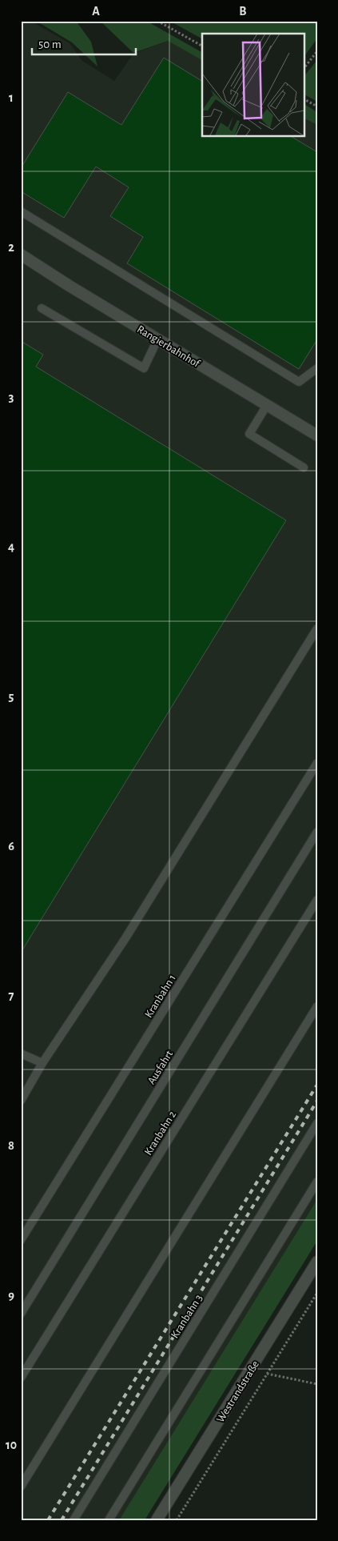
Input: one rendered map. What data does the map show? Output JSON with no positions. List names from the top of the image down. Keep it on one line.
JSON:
{"streets":{"street":["Rangierbahnhof","Westrandstraße"],"lane":["Kranbahn 1","Ausfahrt","Kranbahn 2","Kranbahn 3"]},"scale_bar":"50 m","grid":{"columns":["A","B"],"rows":["1","2","3","4","5","6","7","8","9","10"]}}
